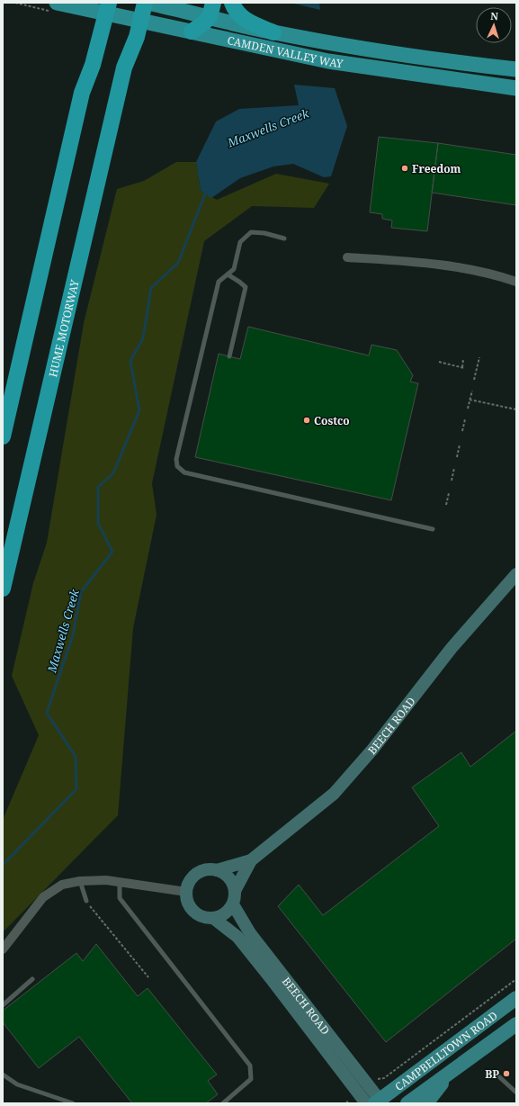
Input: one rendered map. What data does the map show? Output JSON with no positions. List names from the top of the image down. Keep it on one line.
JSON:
{"streets":{"highway":["CAMDEN VALLEY WAY","HUME MOTORWAY"],"main road":["BEECH ROAD","CAMPBELLTOWN ROAD"]},"crossings":[["BEECH ROAD","CAMPBELLTOWN ROAD"]],"water":["Maxwells Creek"],"places":["Freedom","Costco","BP"],"north":"top"}
